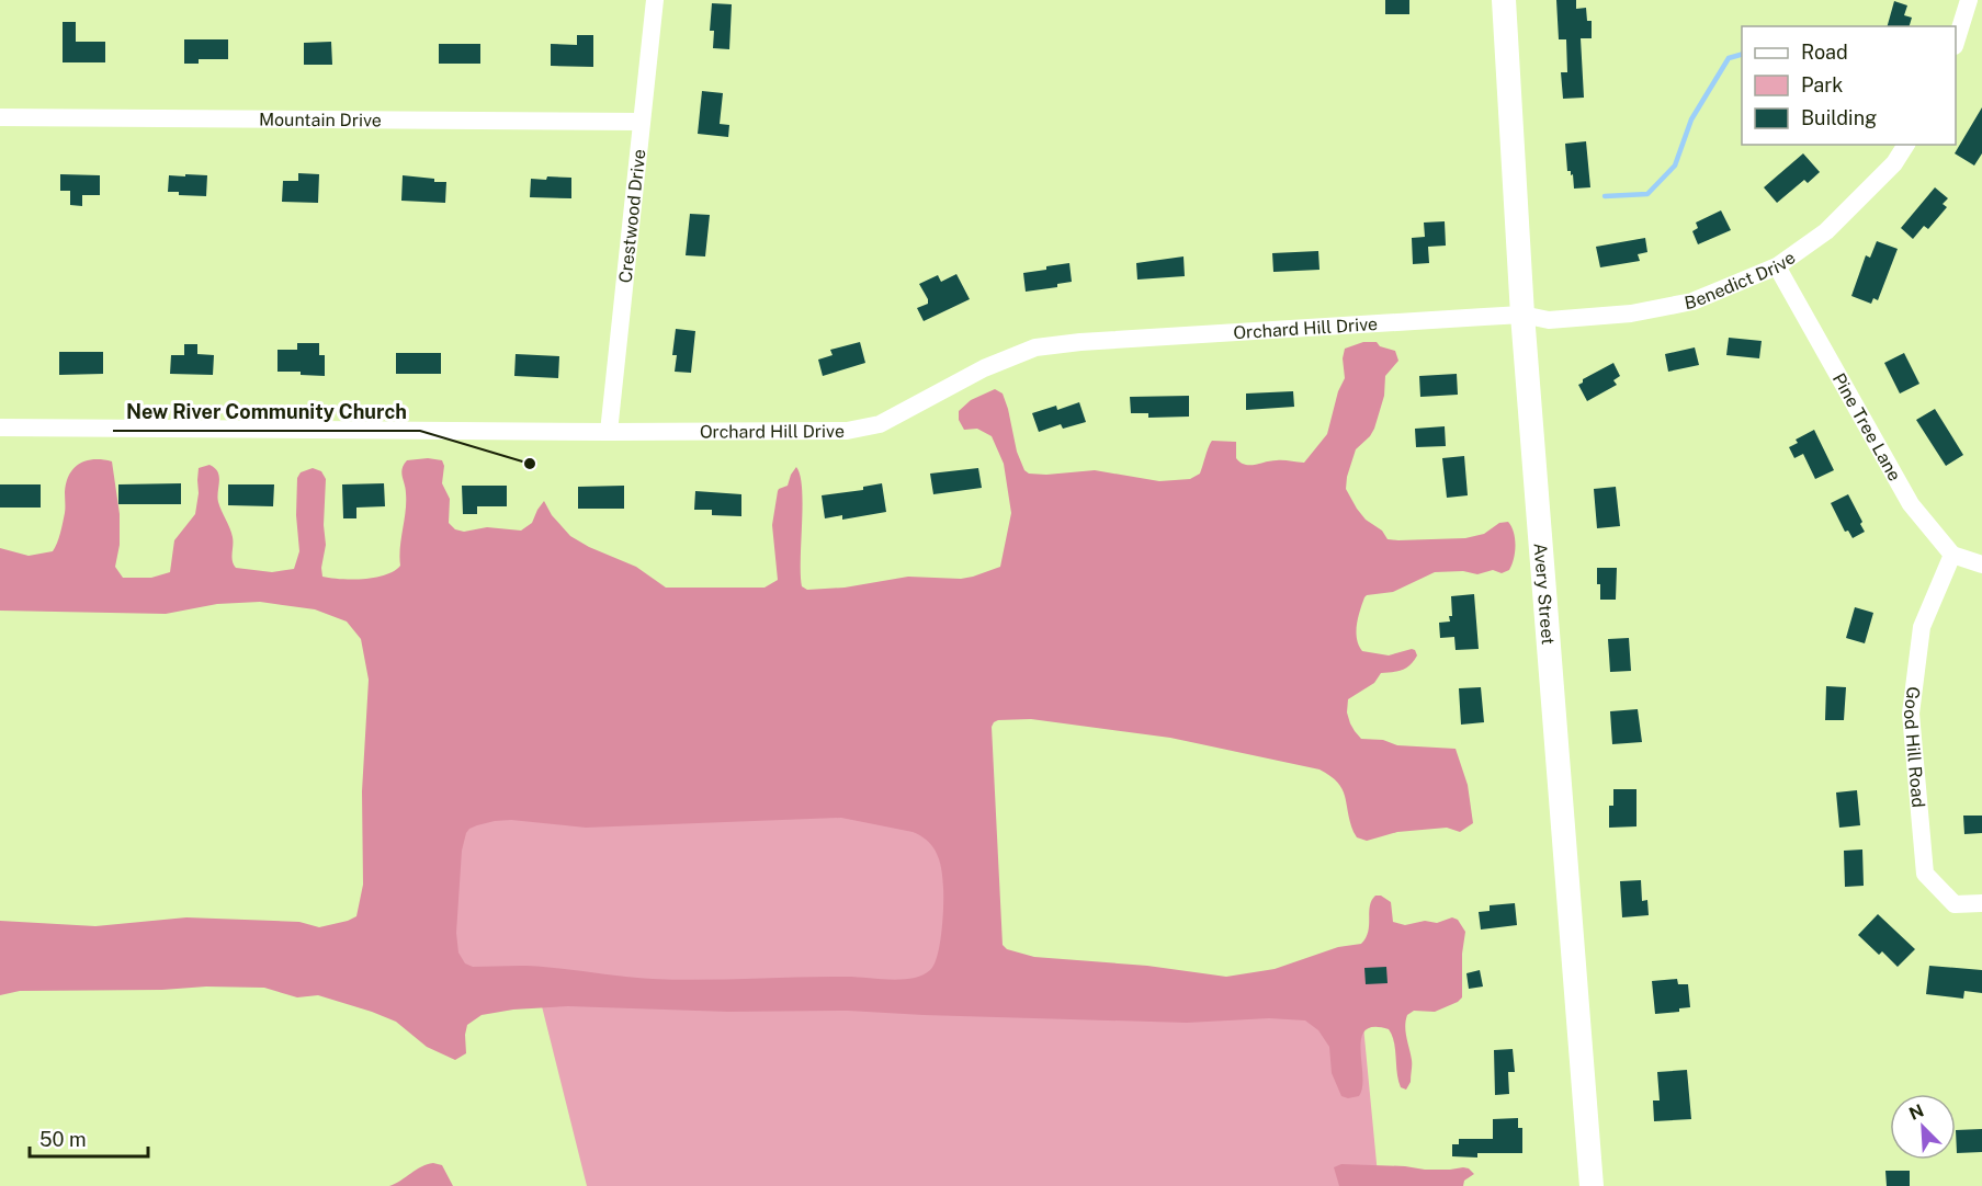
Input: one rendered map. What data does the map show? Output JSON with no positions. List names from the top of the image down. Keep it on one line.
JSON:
{"streets":{"main road":["Avery Street"],"street":["Mountain Drive","Crestwood Drive","Benedict Drive","Orchard Hill Drive","Pine Tree Lane","Good Hill Road"]},"crossings":[["Mountain Drive","Crestwood Drive"],["Crestwood Drive","Orchard Hill Drive"],["Benedict Drive","Orchard Hill Drive"],["Benedict Drive","Pine Tree Lane"],["Benedict Drive","Avery Street"],["Orchard Hill Drive","Avery Street"],["Pine Tree Lane","Good Hill Road"]],"places":["New River Community Church"],"legend":["Road","Park","Building"],"scale_bar":"50 m","north":"top left"}
